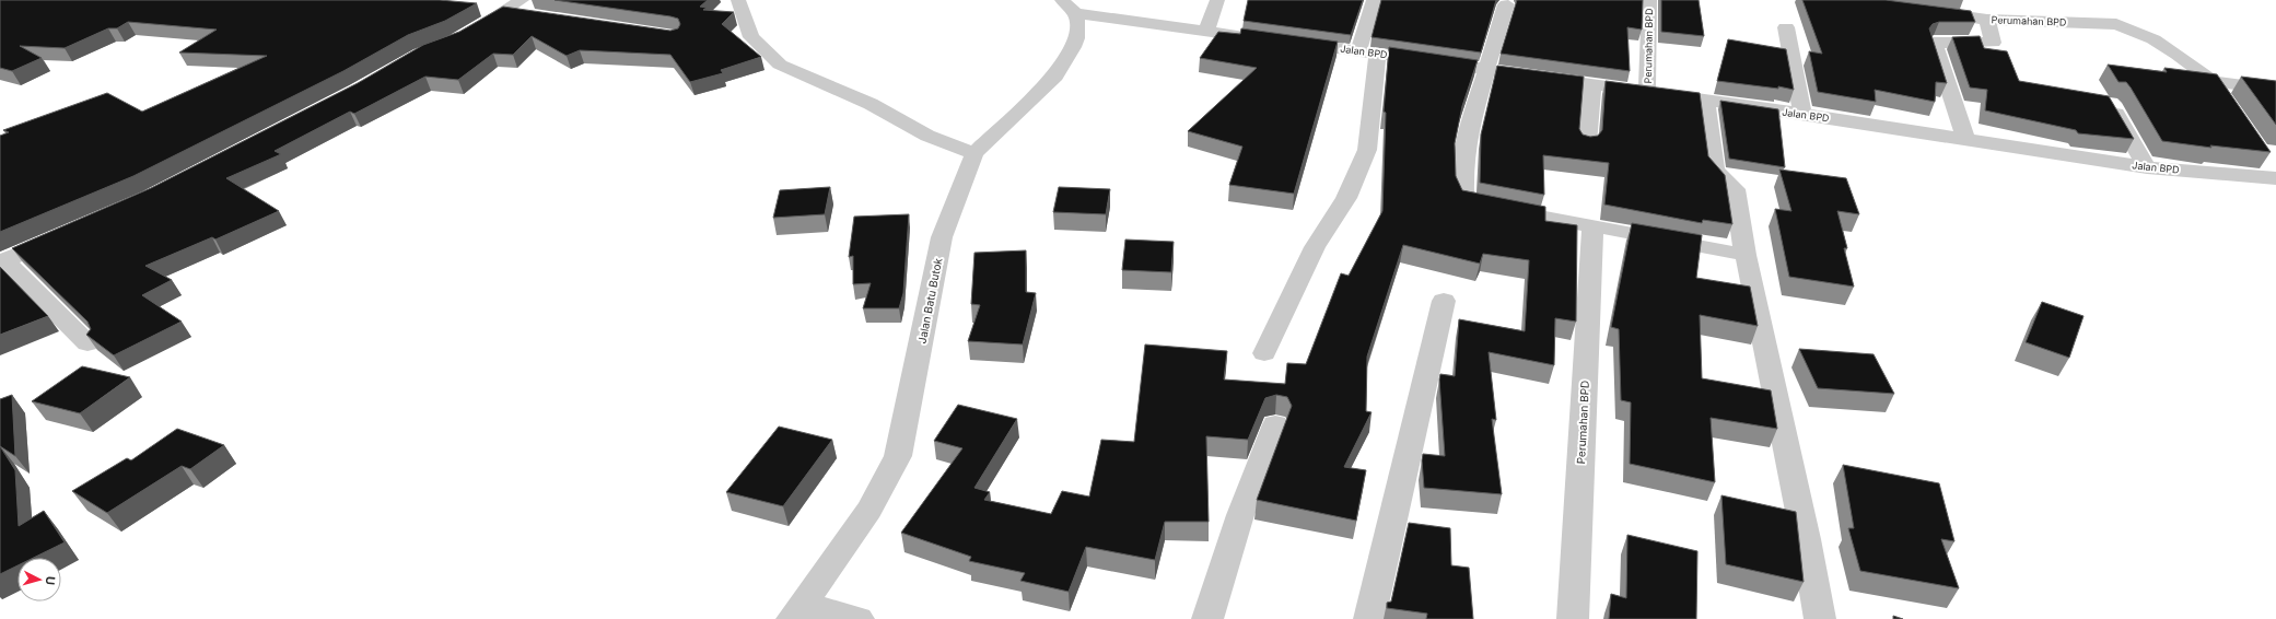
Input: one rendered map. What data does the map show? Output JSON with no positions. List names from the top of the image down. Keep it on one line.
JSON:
{"streets":{"street":["Perumahan BPD","Jalan BPD","Jalan Batu Butok"]},"crossings":[["Perumahan BPD","Jalan BPD"]],"north":"right"}
